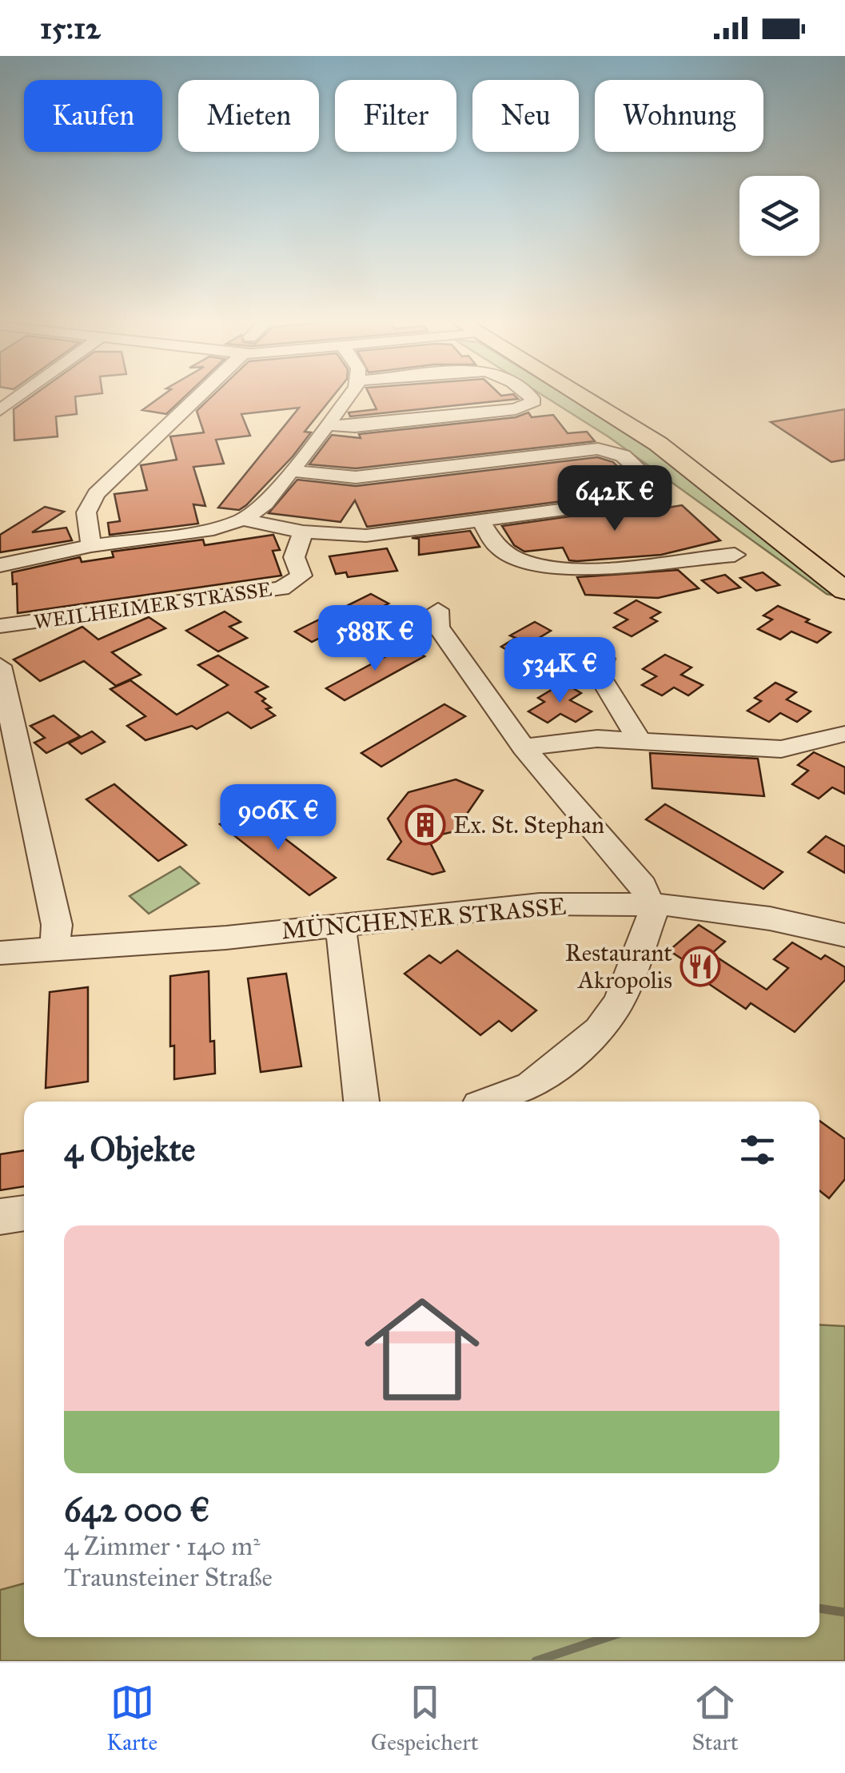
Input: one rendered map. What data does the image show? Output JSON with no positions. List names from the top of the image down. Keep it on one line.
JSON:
{"streets":{"street":["WEILHEIMER STRASSE","MÜNCHENER STRASSE"]},"places":{"building":["Ex. St. Stephan"],"restaurant":["Restaurant Akropolis"]},"page":{"status":"15:12","chip":["Kaufen","Mieten","Filter","Neu","Wohnung"],"price":["642K €","588K €","534K €","906K €"],"heading":"4 Objekte","list":[{"name":"642 000 €","note":"4 Zimmer · 140 m² · Traunsteiner Straße"}],"tabs":["Karte","Gespeichert","Start"]}}
